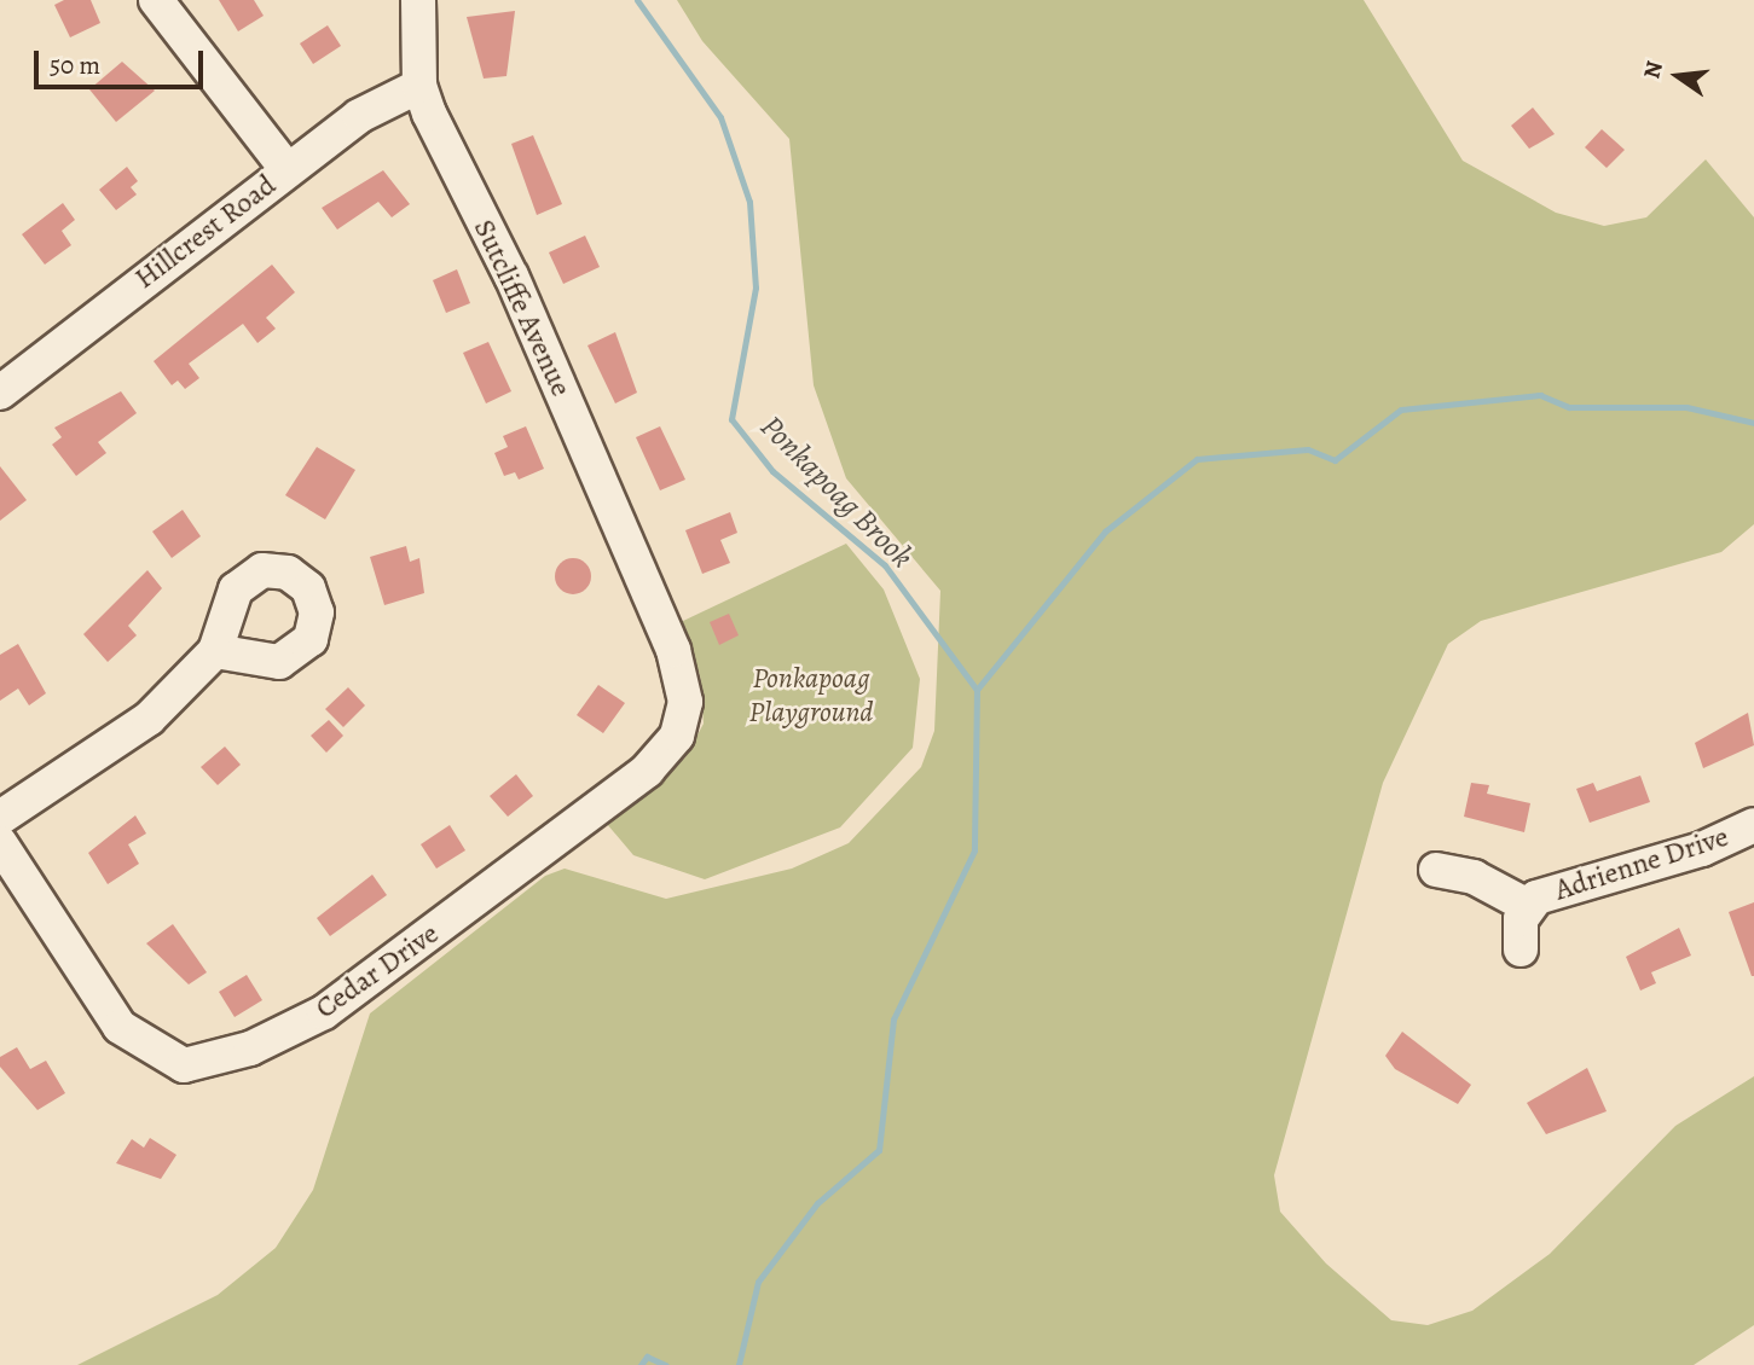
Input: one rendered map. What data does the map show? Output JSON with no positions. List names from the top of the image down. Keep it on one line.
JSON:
{"streets":{"street":["Hillcrest Road","Sutcliffe Avenue","Adrienne Drive","Cedar Drive"]},"crossings":[["Hillcrest Road","Sutcliffe Avenue"],["Sutcliffe Avenue","Cedar Drive"]],"water":["Ponkapoag Brook"],"parks":["Ponkapoag Playground"],"scale_bar":"50 m","north":"left"}
